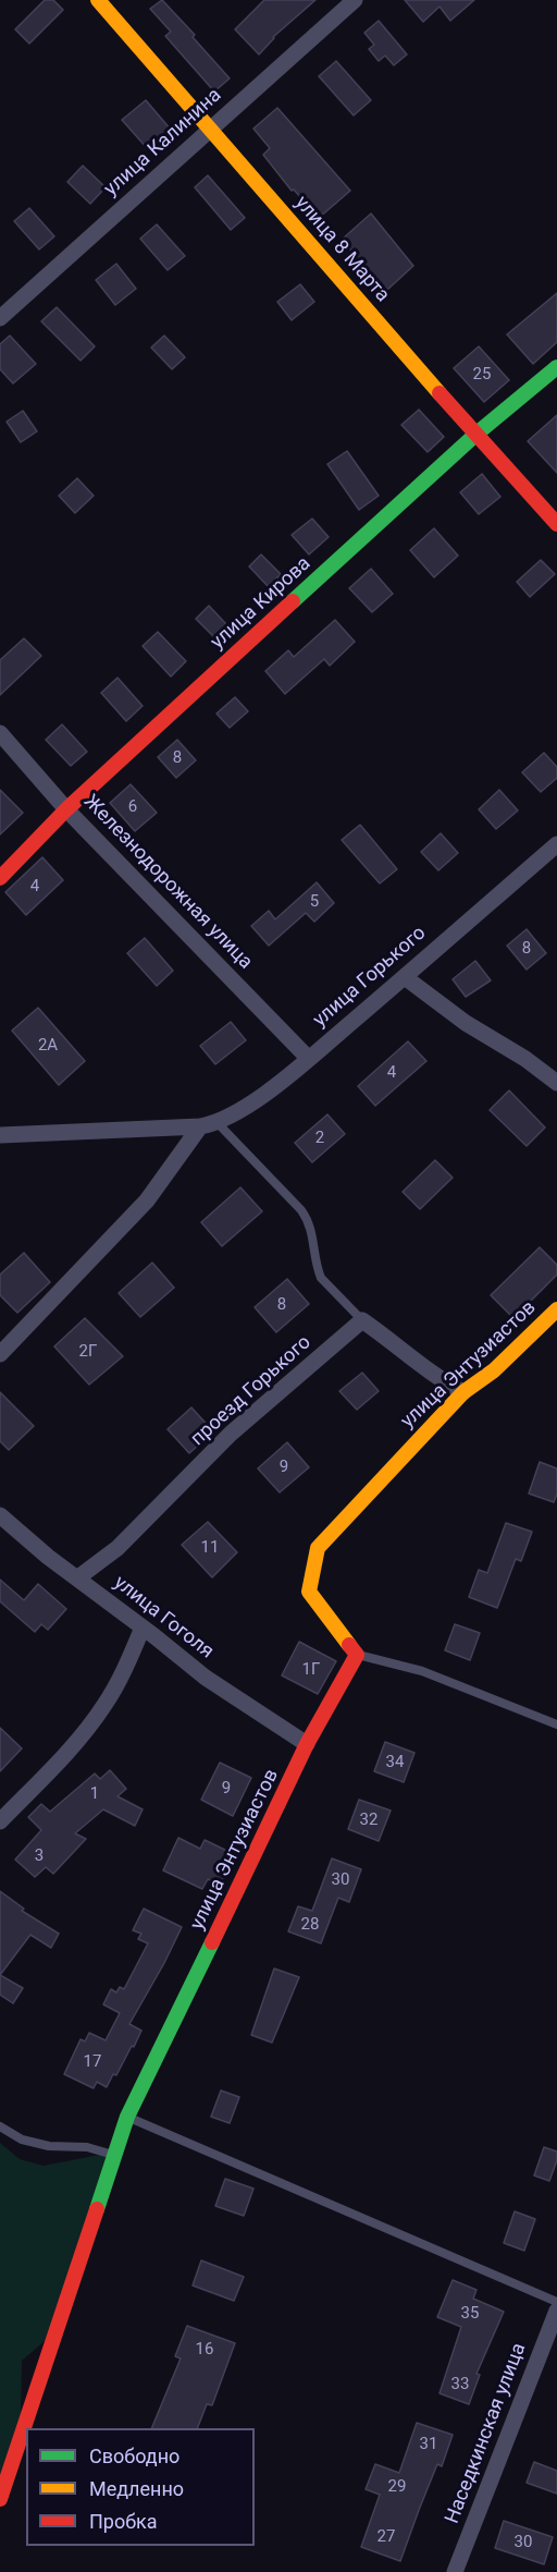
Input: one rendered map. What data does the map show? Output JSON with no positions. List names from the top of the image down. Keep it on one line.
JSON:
{"streets":{"street":["улица Калинина","улица 8 Марта","улица Кирова","Железнодорожная улица","улица Горького","улица Энтузиастов","проезд Горького","улица Гоголя","Наседкинская улица"]},"crossings":[["улица Калинина","улица 8 Марта"],["улица 8 Марта","улица Кирова"],["улица Кирова","Железнодорожная улица"],["Железнодорожная улица","улица Горького"],["улица Энтузиастов","улица Гоголя"],["проезд Горького","улица Гоголя"]],"house_numbers":["25","8","6","4","5","8","2А","4","2","8","2Г","9","11","1Г","34","9","1","32","3","30","28","17","35","16","33","31","29","27","30"],"legend":["Свободно","Медленно","Пробка"]}
